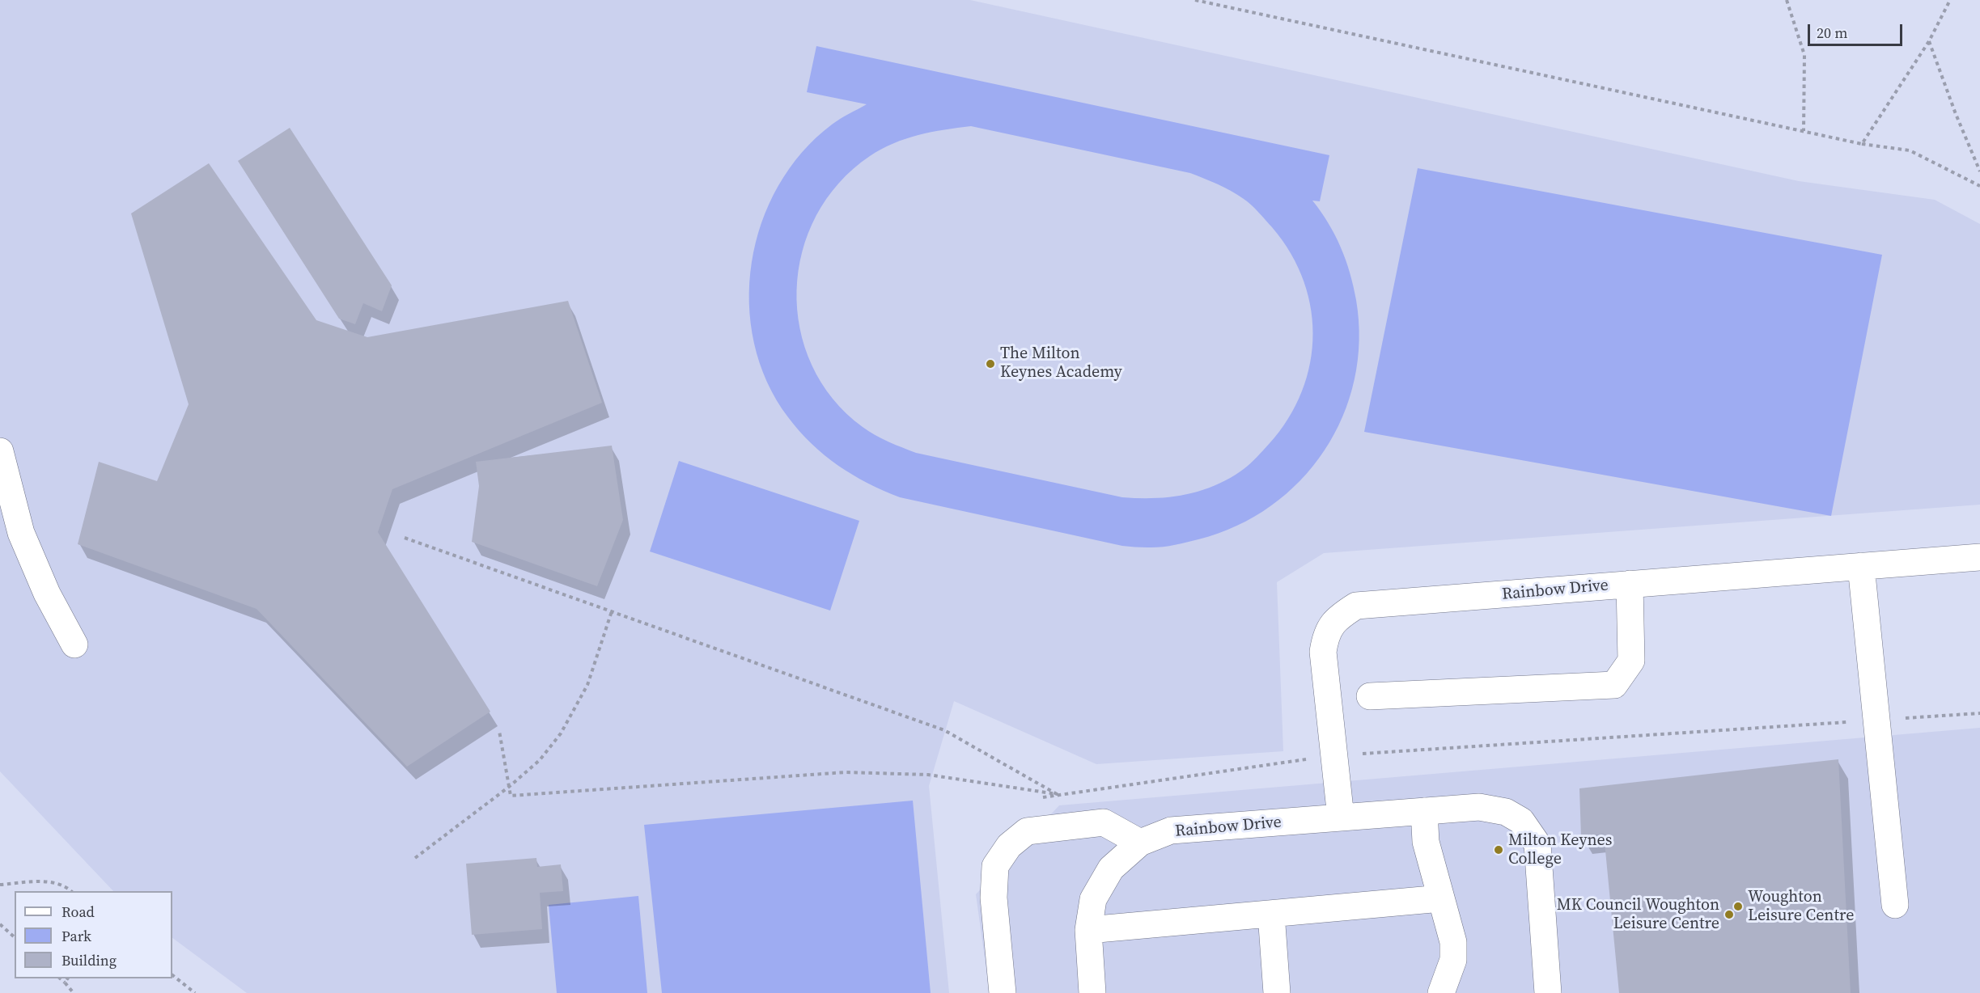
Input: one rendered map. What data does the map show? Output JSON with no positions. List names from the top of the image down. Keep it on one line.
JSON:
{"streets":{"street":["Rainbow Drive"]},"places":["The Milton Keynes Academy","Milton Keynes College","Woughton Leisure Centre","MK Council Woughton Leisure Centre"],"legend":["Road","Park","Building"],"scale_bar":"20 m"}
